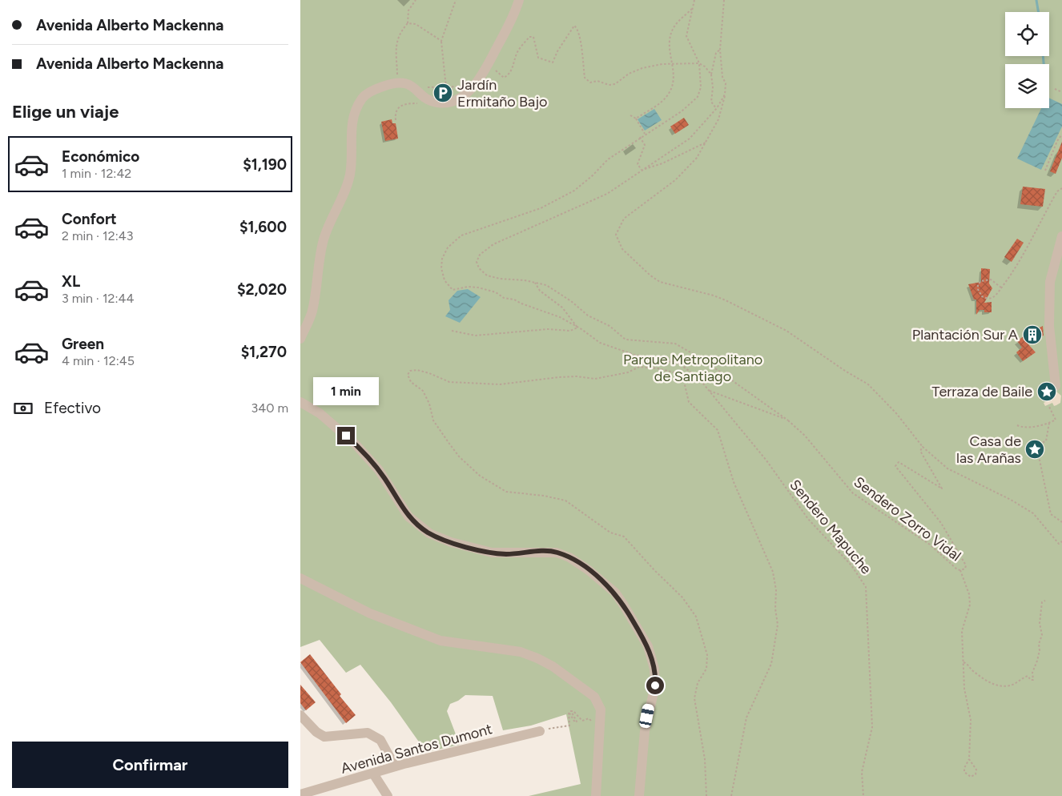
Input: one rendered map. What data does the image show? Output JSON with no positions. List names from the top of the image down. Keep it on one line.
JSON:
{"streets":{"street":["Avenida Santos Dumont"],"path":["Sendero Zorro Vidal","Sendero Mapuche"]},"crossings":[["Sendero Zorro Vidal","Sendero Mapuche"]],"parks":["Parque Metropolitano de Santiago"],"places":{"parking":["Jardín Ermitaño Bajo"],"building":["Plantación Sur A"],"place":["Terraza de Baile","Casa de las Arañas"]},"page":{"banner":["Avenida Alberto Mackenna","Avenida Alberto Mackenna"],"heading":"Elige un viaje","list":[{"name":"Económico","note":"1 min · 12:42","value":"$1,190"},{"name":"Confort","note":"2 min · 12:43","value":"$1,600"},{"name":"XL","note":"3 min · 12:44","value":"$2,020"},{"name":"Green","note":"4 min · 12:45","value":"$1,270"}],"bubble":"1 min","pay":["Efectivo","340 m"],"buttons":"Confirmar"}}
